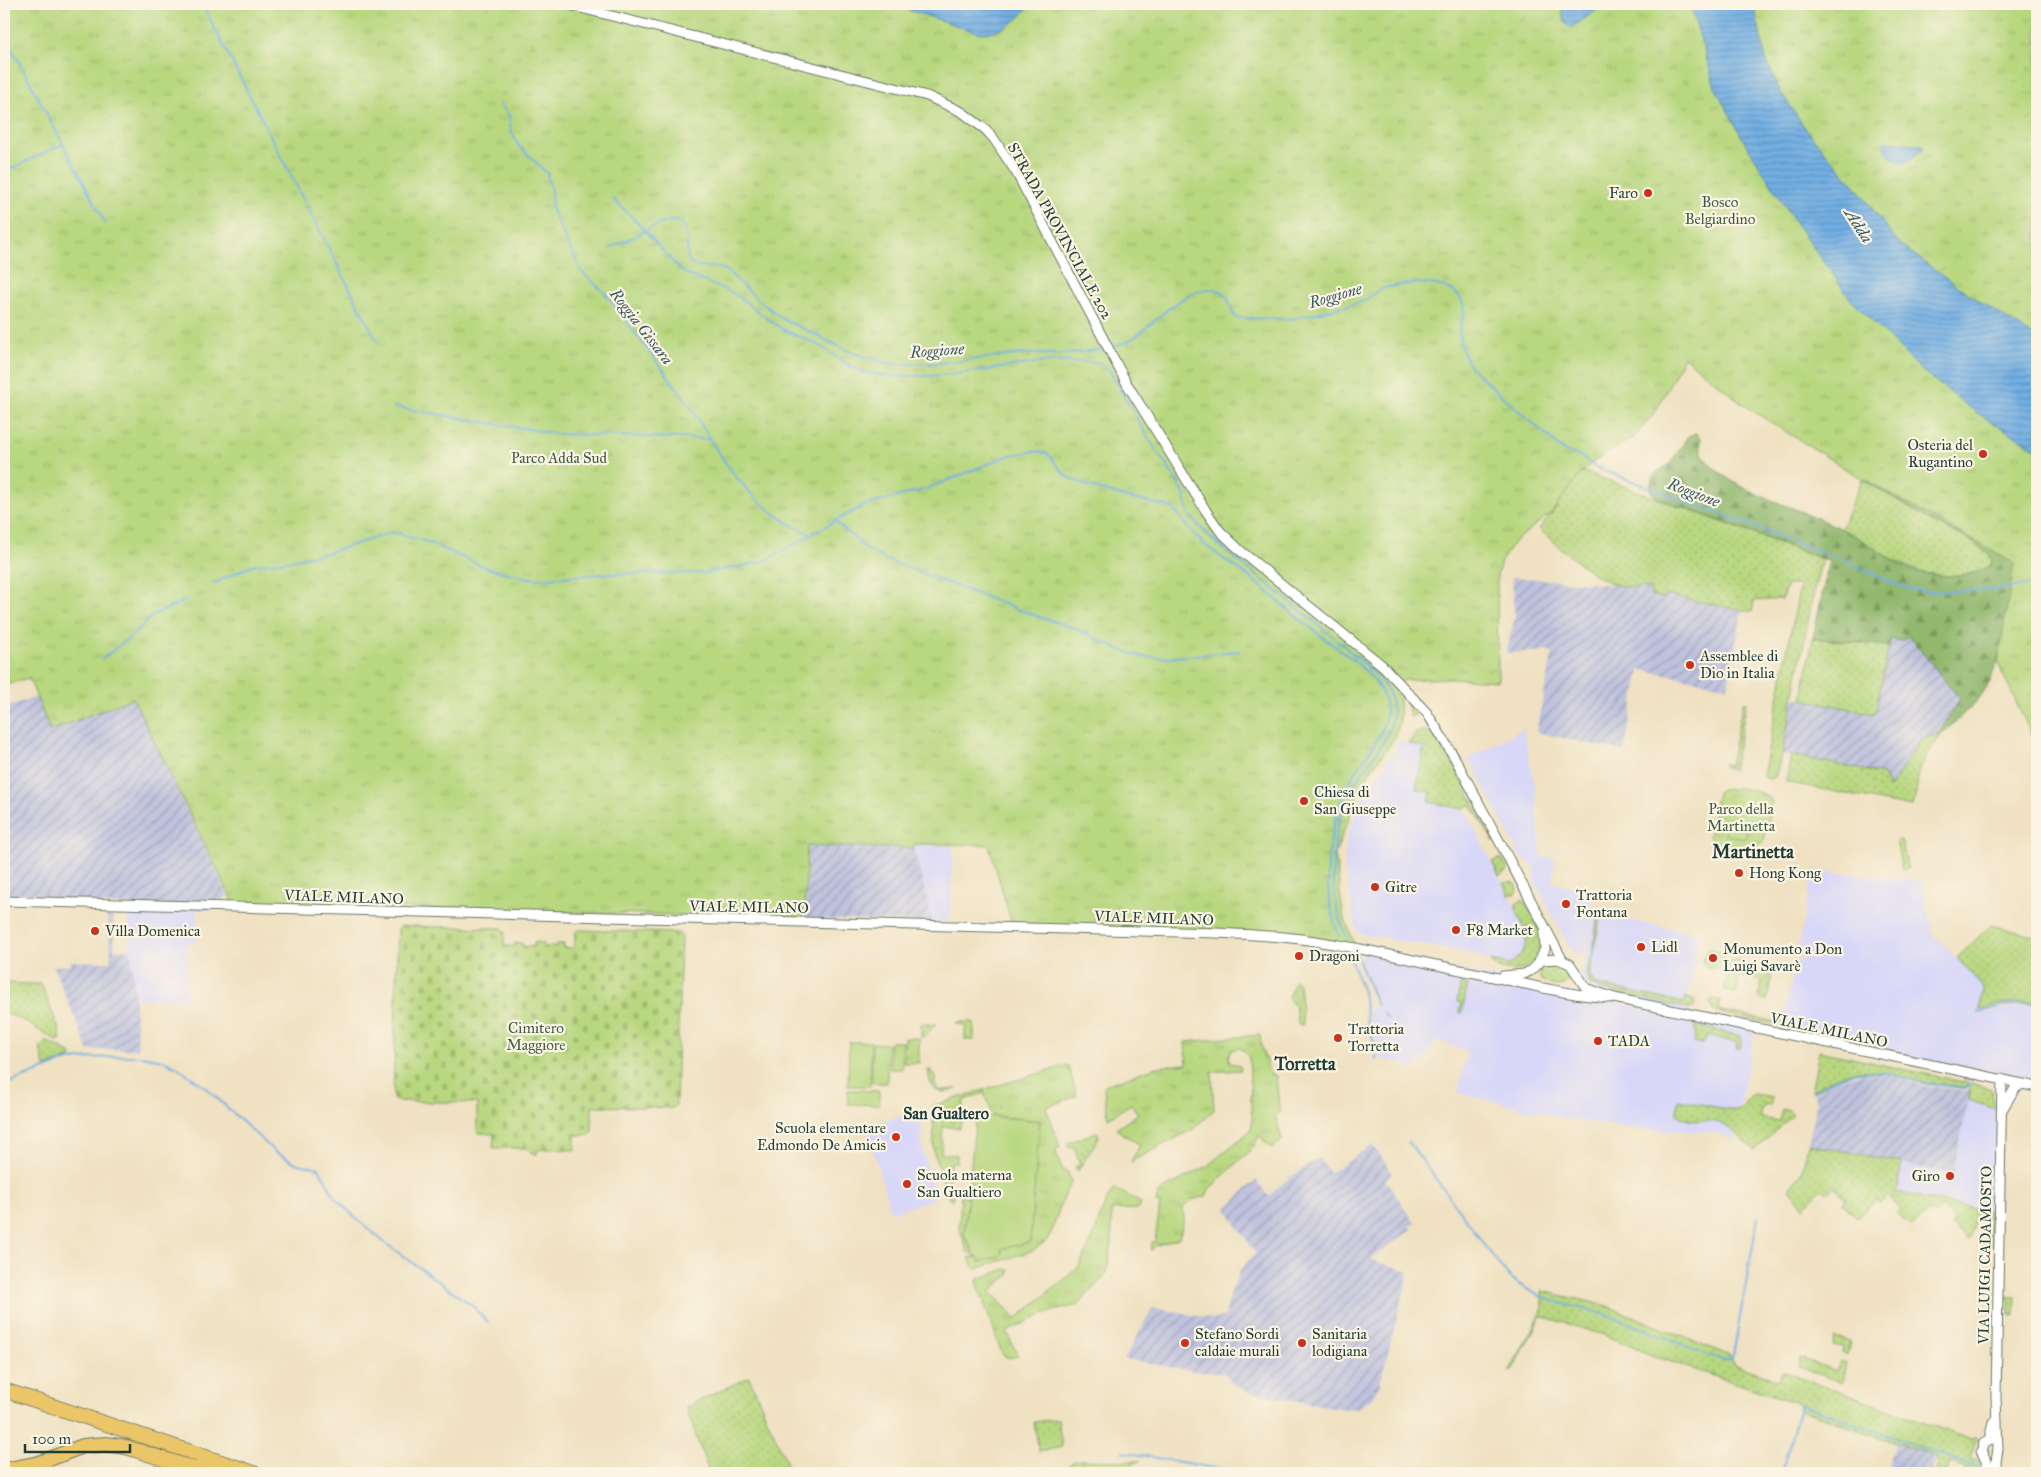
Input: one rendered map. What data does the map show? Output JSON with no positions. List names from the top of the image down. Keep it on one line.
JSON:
{"streets":{"street":["STRADA PROVINCIALE 202","VIALE MILANO","VIA LUIGI CADAMOSTO"]},"crossings":[["STRADA PROVINCIALE 202","VIALE MILANO"],["VIALE MILANO","VIA LUIGI CADAMOSTO"]],"districts":["Martinetta","Torretta","San Gualtero"],"water":["Adda","Roggione","Roggia Gissara"],"parks":["Bosco Belgiardino","Parco Adda Sud","Parco della Martinetta","Cimitero Maggiore"],"places":["Faro","Osteria del Rugantino","Assemblee di Dio in Italia","Chiesa di San Giuseppe","Hong Kong","Gitre","Trattoria Fontana","F8 Market","Villa Domenica","Lidl","Dragoni","Monumento a Don Luigi Savarè","Trattoria Torretta","TADA","Scuola elementare Edmondo De Amicis","Giro","Scuola materna San Gualtiero","Stefano Sordi caldaie murali","Sanitaria lodigiana"],"scale_bar":"100 m"}
